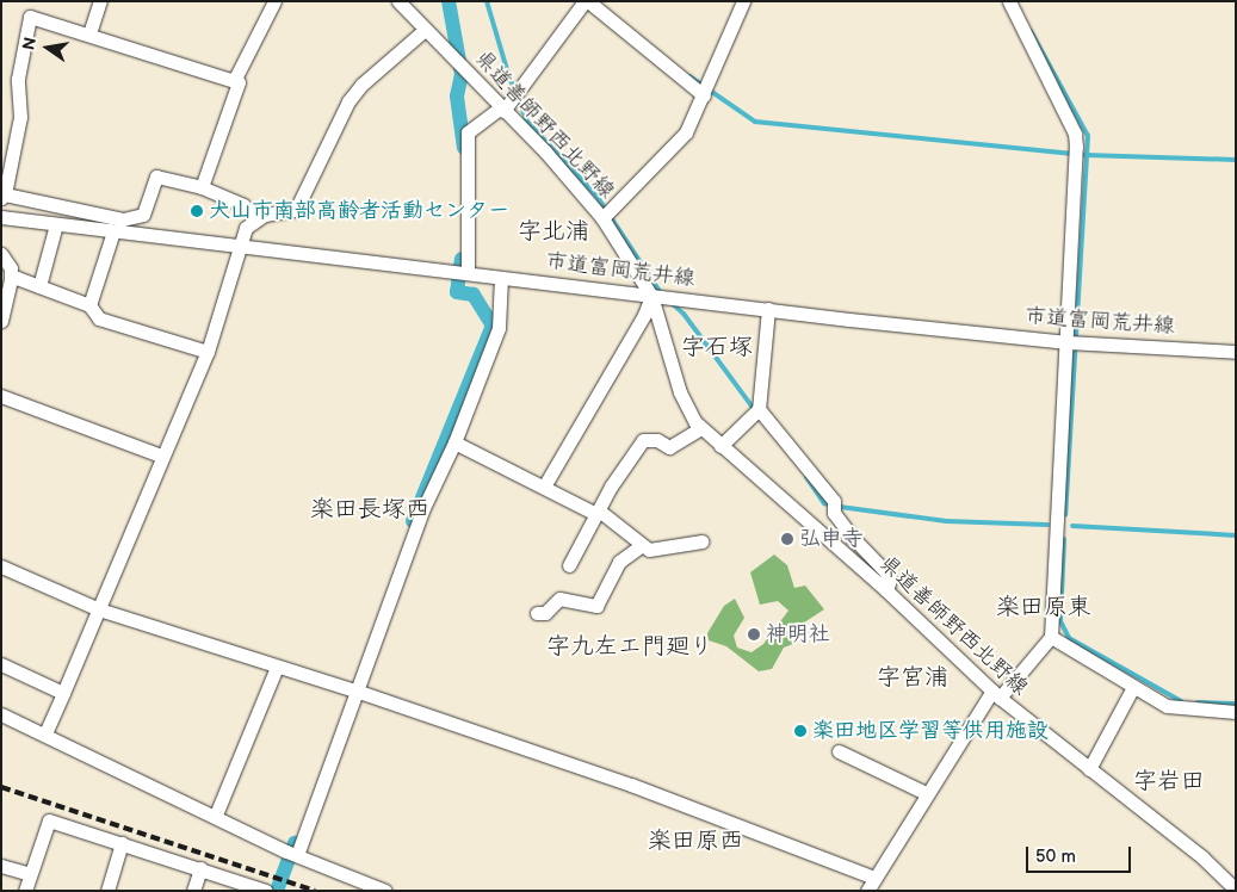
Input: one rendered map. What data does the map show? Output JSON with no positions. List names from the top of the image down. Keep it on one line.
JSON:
{"streets":{"street":["県道善師野西北野線","市道富岡荒井線"]},"crossings":[["県道善師野西北野線","市道富岡荒井線"]],"districts":["字北浦","字石塚","楽田長塚西","楽田原東","字九左エ門廻り","字宮浦","字岩田","楽田原西"],"places":["犬山市南部高齢者活動センター","弘申寺","神明社","楽田地区学習等供用施設"],"scale_bar":"50 m","north":"left"}
